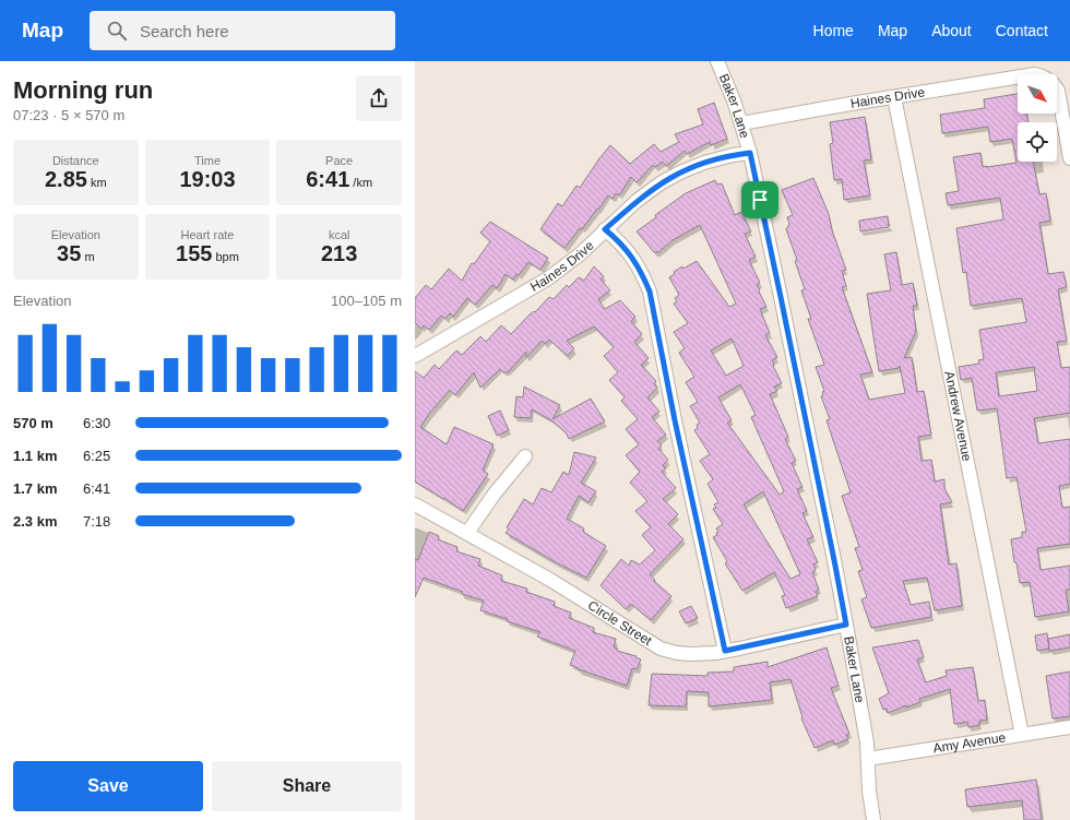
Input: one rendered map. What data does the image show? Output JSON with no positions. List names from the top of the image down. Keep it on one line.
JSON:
{"streets":{"street":["Haines Drive","Baker Lane","Andrew Avenue","Circle Street","Amy Avenue"]},"crossings":[["Haines Drive","Baker Lane"],["Haines Drive","Andrew Avenue"],["Baker Lane","Circle Street"],["Baker Lane","Amy Avenue"],["Andrew Avenue","Amy Avenue"]],"north":"bottom right","page":{"header":"Map","search":"Search here","nav":["Home","Map","About","Contact"],"heading":["Morning run","07:23 · 5 × 570 m"],"stats":[["Distance","2.85 km"],["Time","19:03"],["Pace","6:41 /km"],["Elevation","35 m"],["Heart rate","155 bpm"],["kcal","213"]],"chart":["Elevation","100–105 m"],"list":[{"name":"570 m","note":"6:30"},{"name":"1.1 km","note":"6:25"},{"name":"1.7 km","note":"6:41"},{"name":"2.3 km","note":"7:18"}],"buttons":["Save","Share"]}}
